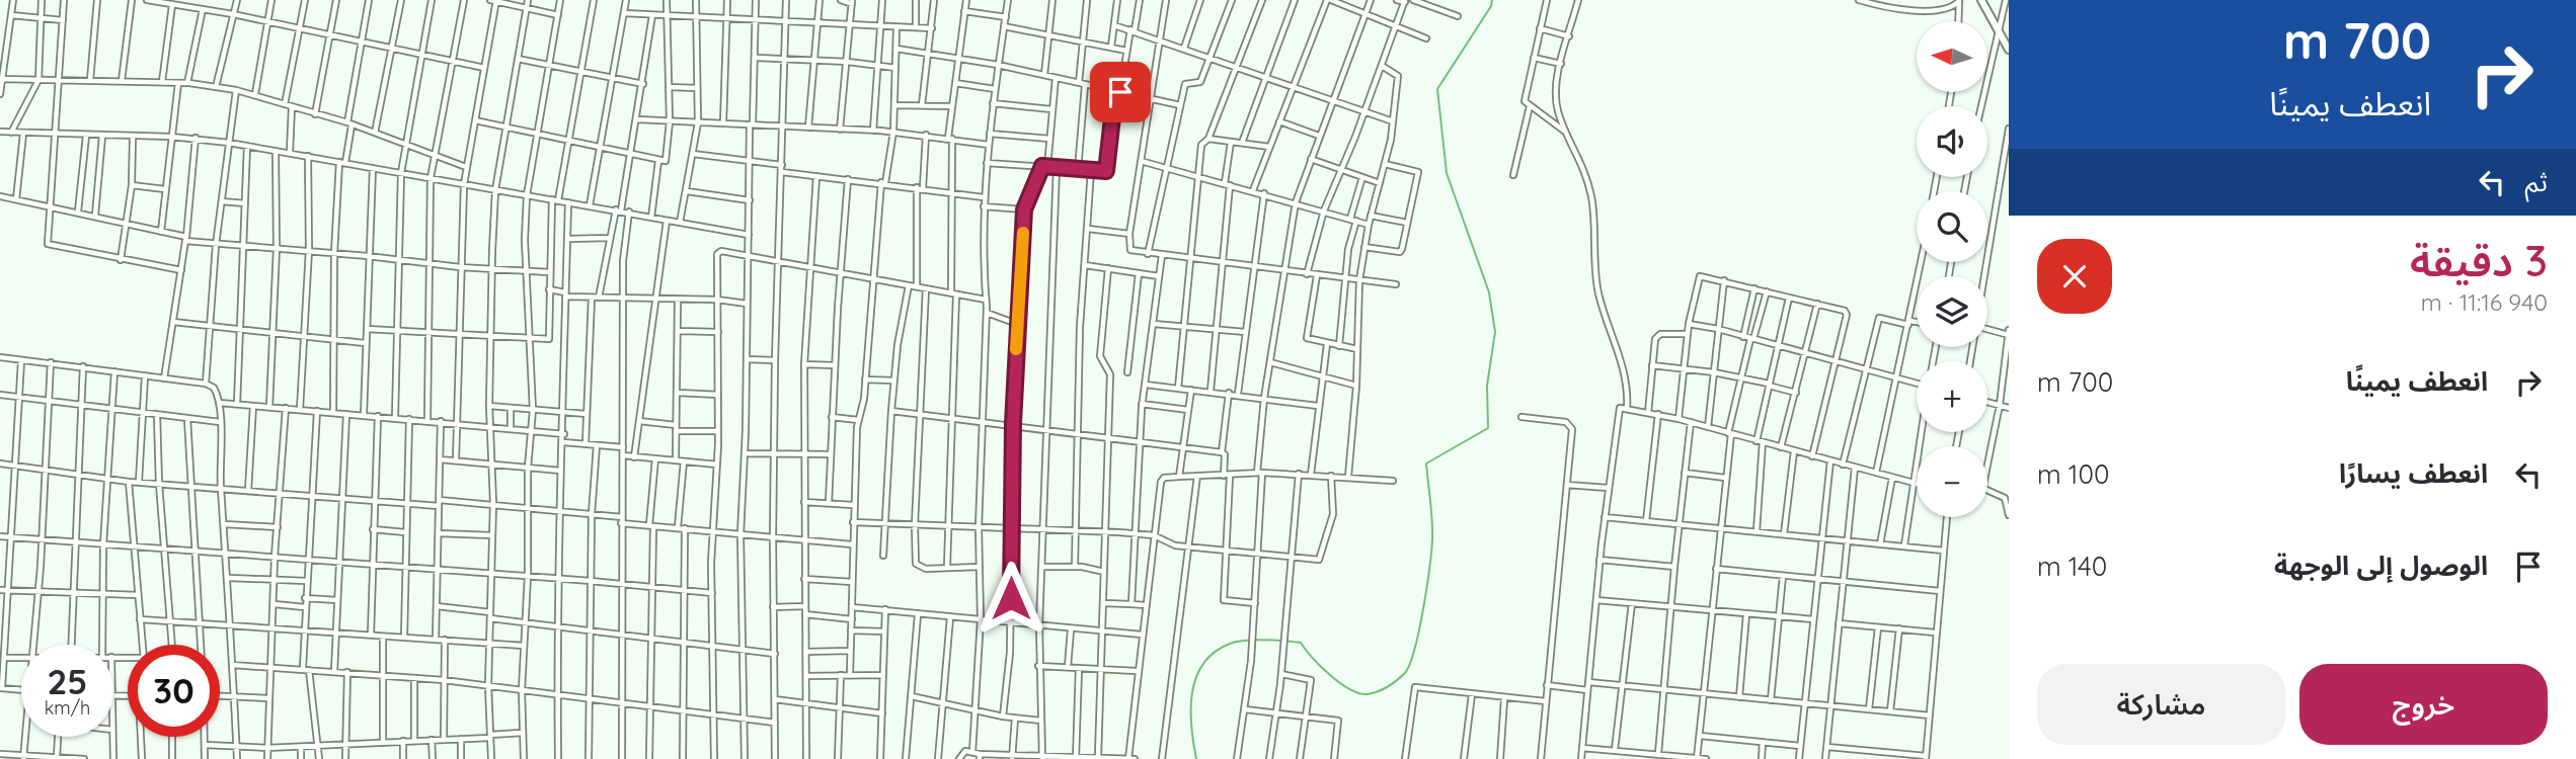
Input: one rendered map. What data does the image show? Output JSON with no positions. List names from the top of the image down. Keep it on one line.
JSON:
{"north":"left","page":{"turn":["700 m","انعطف يمينًا"],"map_buttons":["+","−"],"then":"ثم","heading":["3 دقيقة","940 m · 11:16"],"list":[{"name":"انعطف يمينًا","value":"700 m"},{"name":"انعطف يسارًا","value":"100 m"},{"name":"الوصول إلى الوجهة","value":"140 m"}],"speed":"25 km/h","limit":"30","buttons":["خروج","مشاركة"]}}
